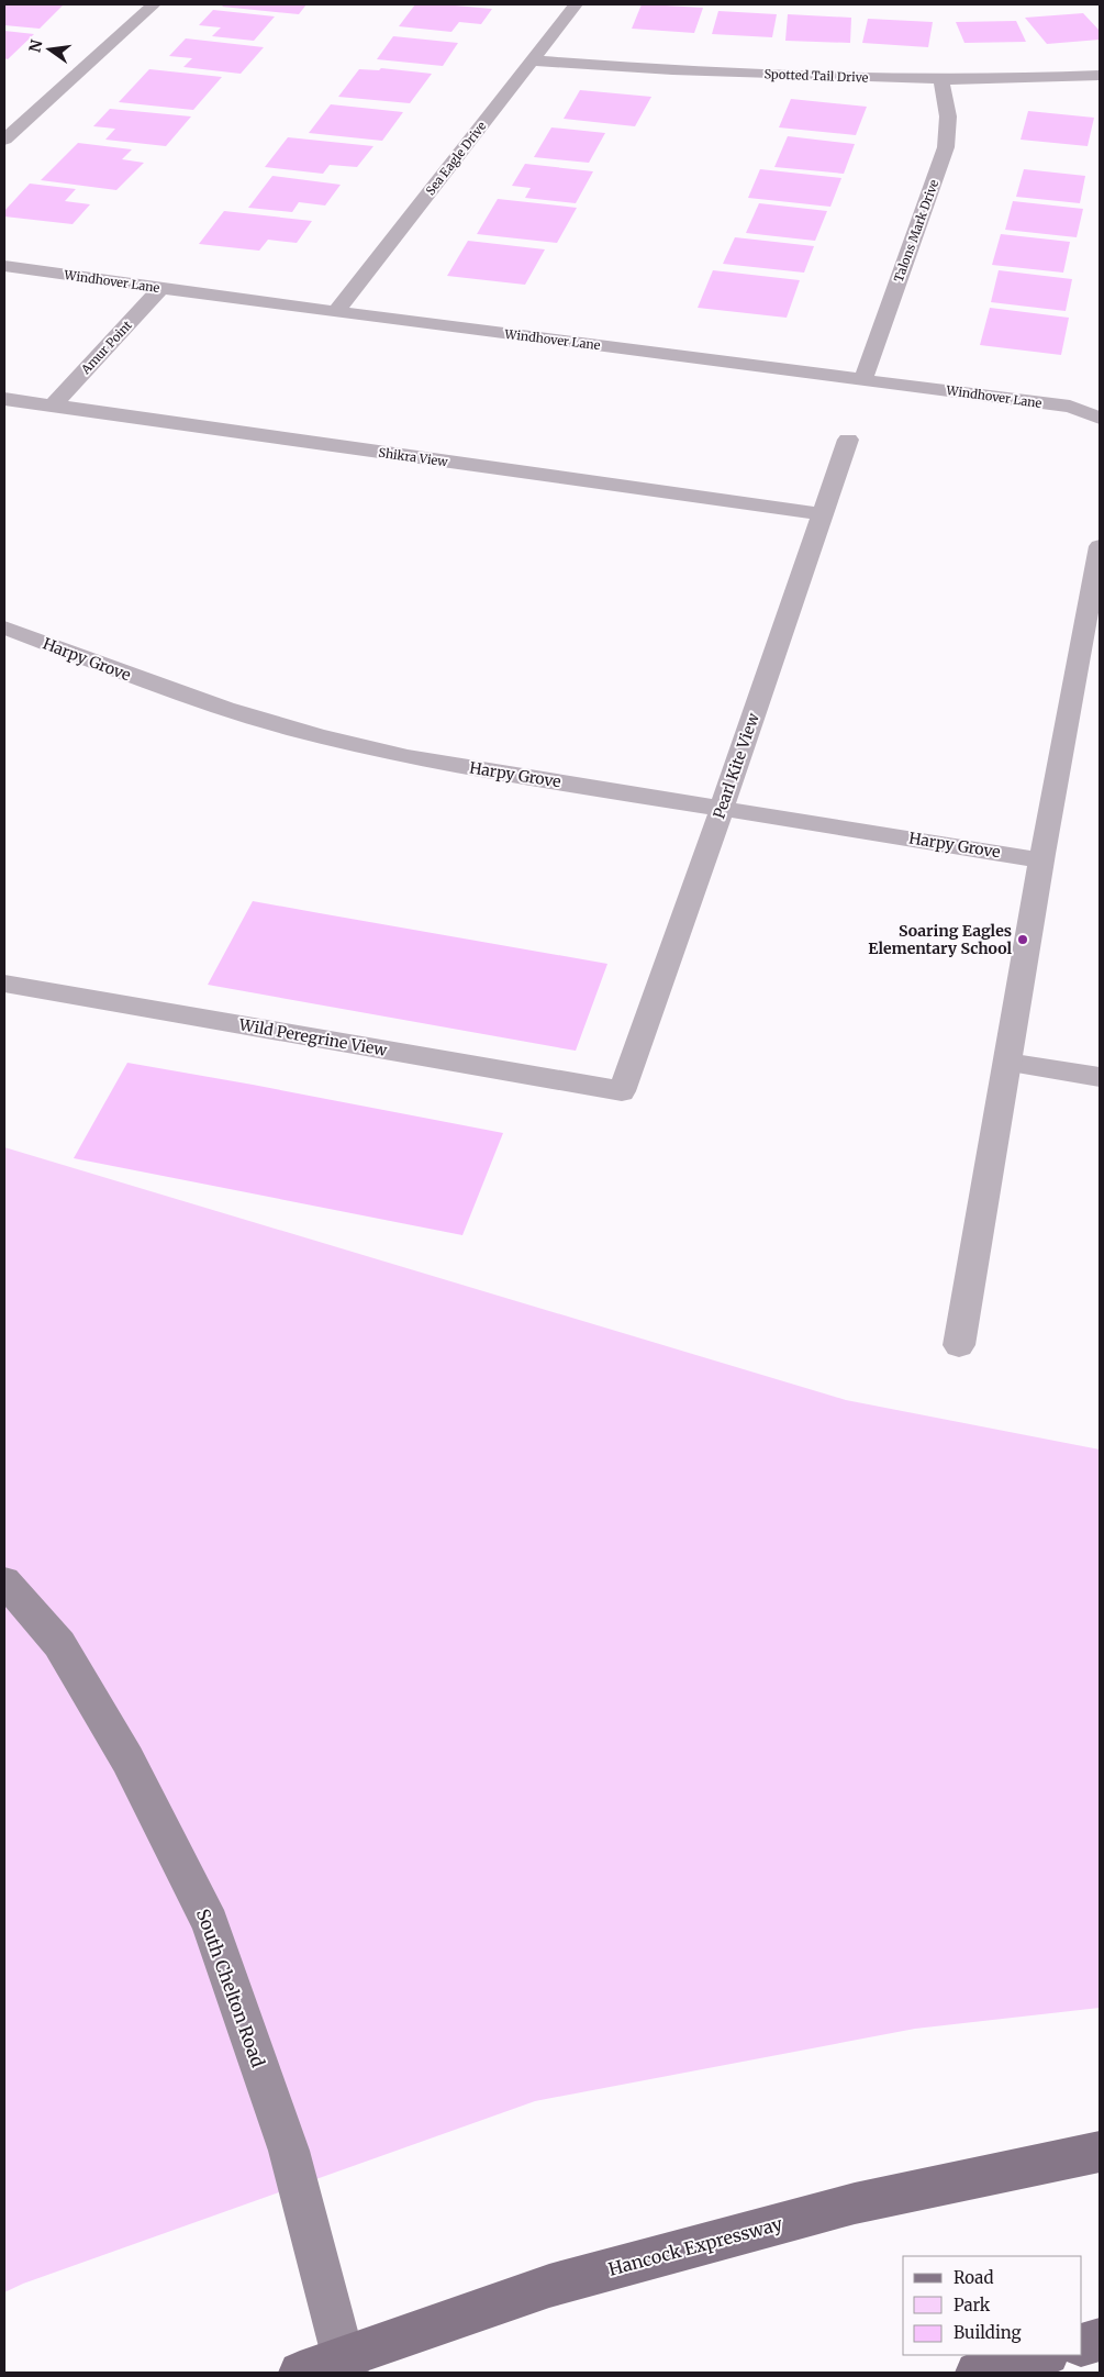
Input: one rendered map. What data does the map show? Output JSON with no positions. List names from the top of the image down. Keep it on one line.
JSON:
{"streets":{"main road":["South Chelton Road","Hancock Expressway"],"street":["Spotted Tail Drive","Sea Eagle Drive","Talons Mark Drive","Windhover Lane","Amur Point","Shikra View","Harpy Grove","Pearl Kite View","Wild Peregrine View"]},"crossings":[["Spotted Tail Drive","Sea Eagle Drive"],["Spotted Tail Drive","Talons Mark Drive"],["Sea Eagle Drive","Windhover Lane"],["Talons Mark Drive","Windhover Lane"],["Windhover Lane","Amur Point"],["Amur Point","Shikra View"],["Shikra View","Pearl Kite View"],["Harpy Grove","Pearl Kite View"],["Pearl Kite View","Wild Peregrine View"],["South Chelton Road","Hancock Expressway"]],"places":["Soaring Eagles Elementary School"],"legend":["Road","Park","Building"],"north":"left"}
